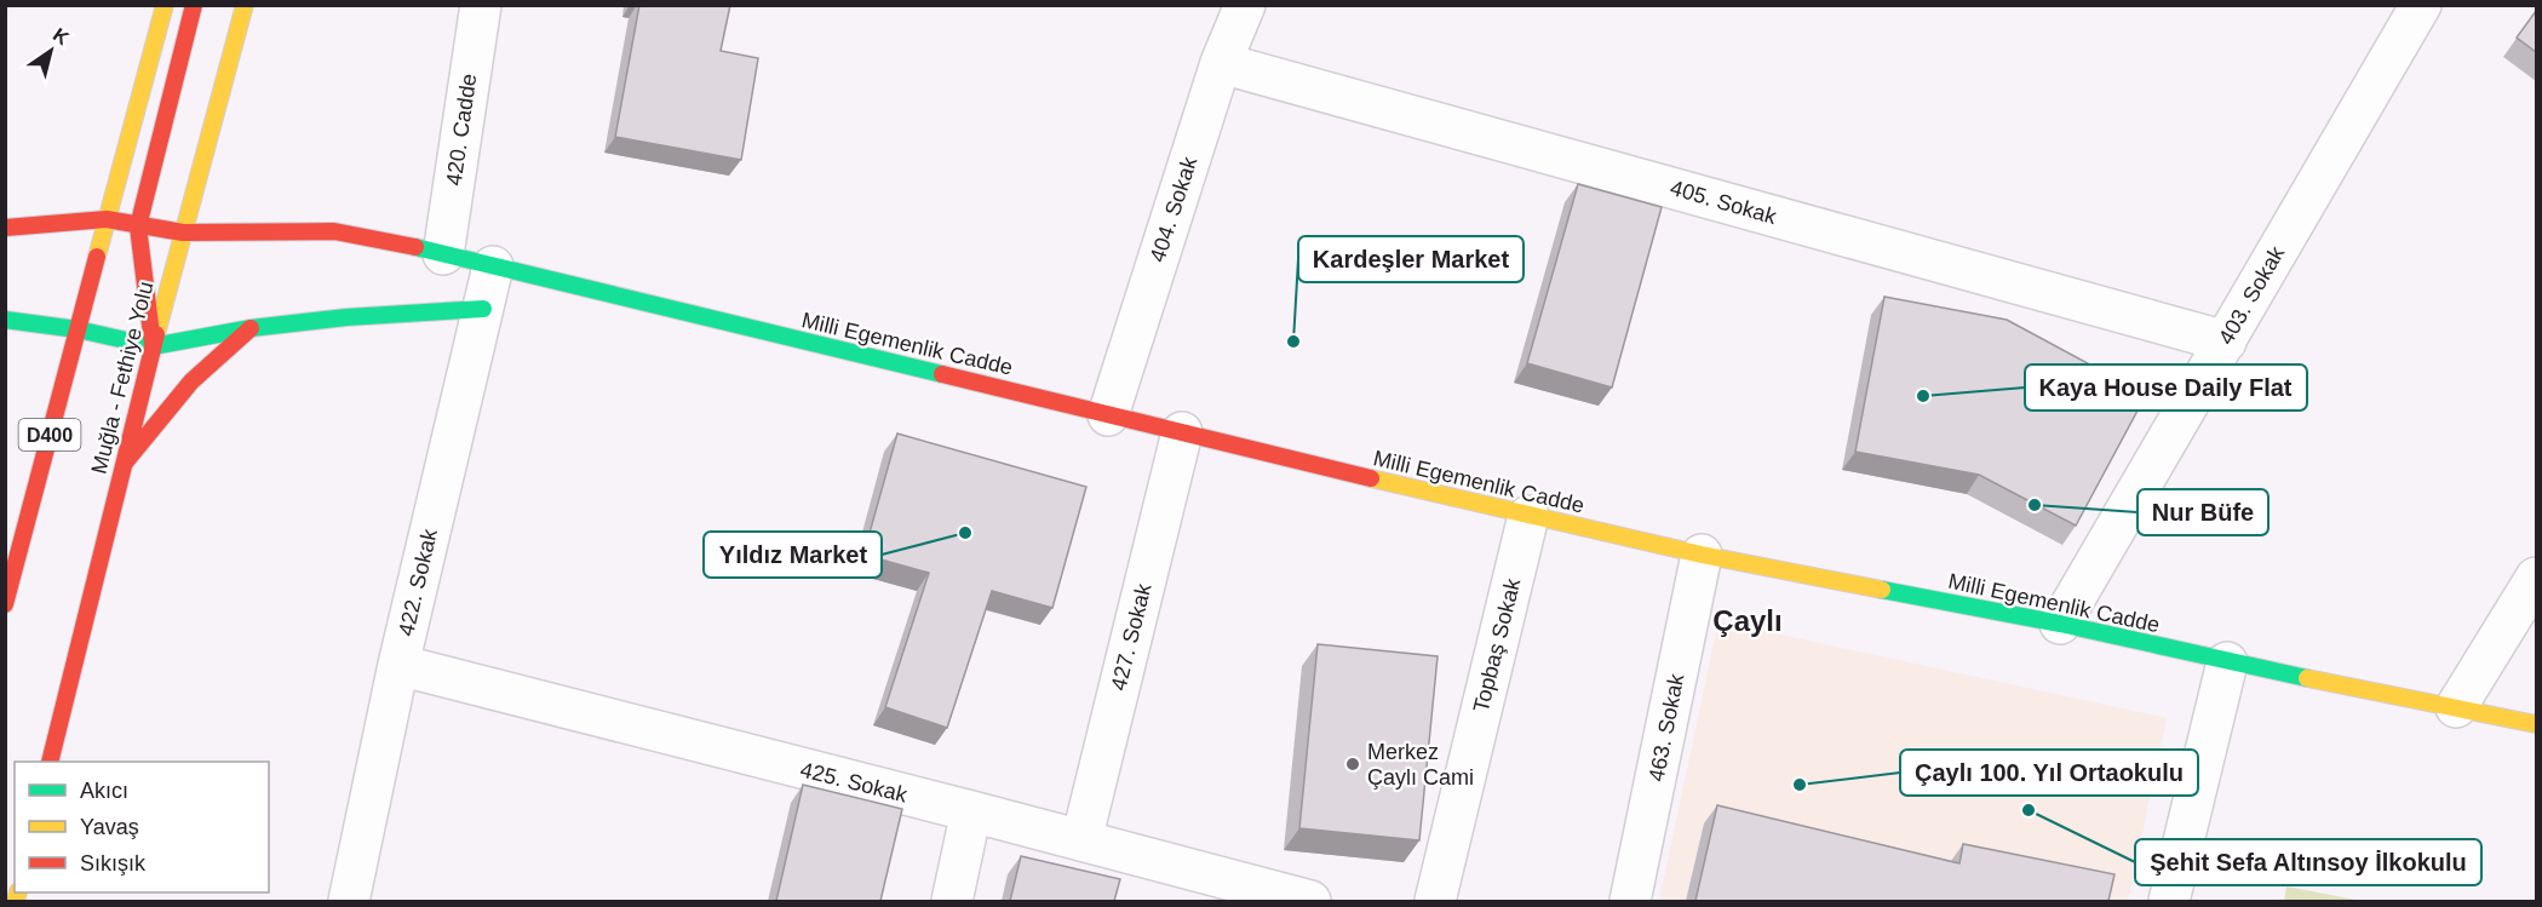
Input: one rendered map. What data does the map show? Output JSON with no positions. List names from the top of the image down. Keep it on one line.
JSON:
{"streets":{"main road":["Milli Egemenlik Cadde","Muğla - Fethiye Yolu","D400"],"street":["420. Cadde","405. Sokak","404. Sokak","403. Sokak","422. Sokak","427. Sokak","Topbaş Sokak","463. Sokak","425. Sokak"]},"crossings":[["420. Cadde","Milli Egemenlik Cadde"],["405. Sokak","404. Sokak"],["405. Sokak","403. Sokak"],["404. Sokak","Milli Egemenlik Cadde"],["403. Sokak","Milli Egemenlik Cadde"],["Milli Egemenlik Cadde","Muğla - Fethiye Yolu"],["Milli Egemenlik Cadde","D400"],["Milli Egemenlik Cadde","422. Sokak"],["Milli Egemenlik Cadde","427. Sokak"],["Milli Egemenlik Cadde","Topbaş Sokak"],["Milli Egemenlik Cadde","463. Sokak"],["422. Sokak","425. Sokak"],["427. Sokak","425. Sokak"]],"districts":["Çaylı"],"places":["Kardeşler Market","Kaya House Daily Flat","Nur Büfe","Yıldız Market","Merkez Çaylı Cami","Çaylı 100. Yıl Ortaokulu","Şehit Sefa Altınsoy İlkokulu"],"legend":["Akıcı","Yavaş","Sıkışık"],"north":"top right"}
